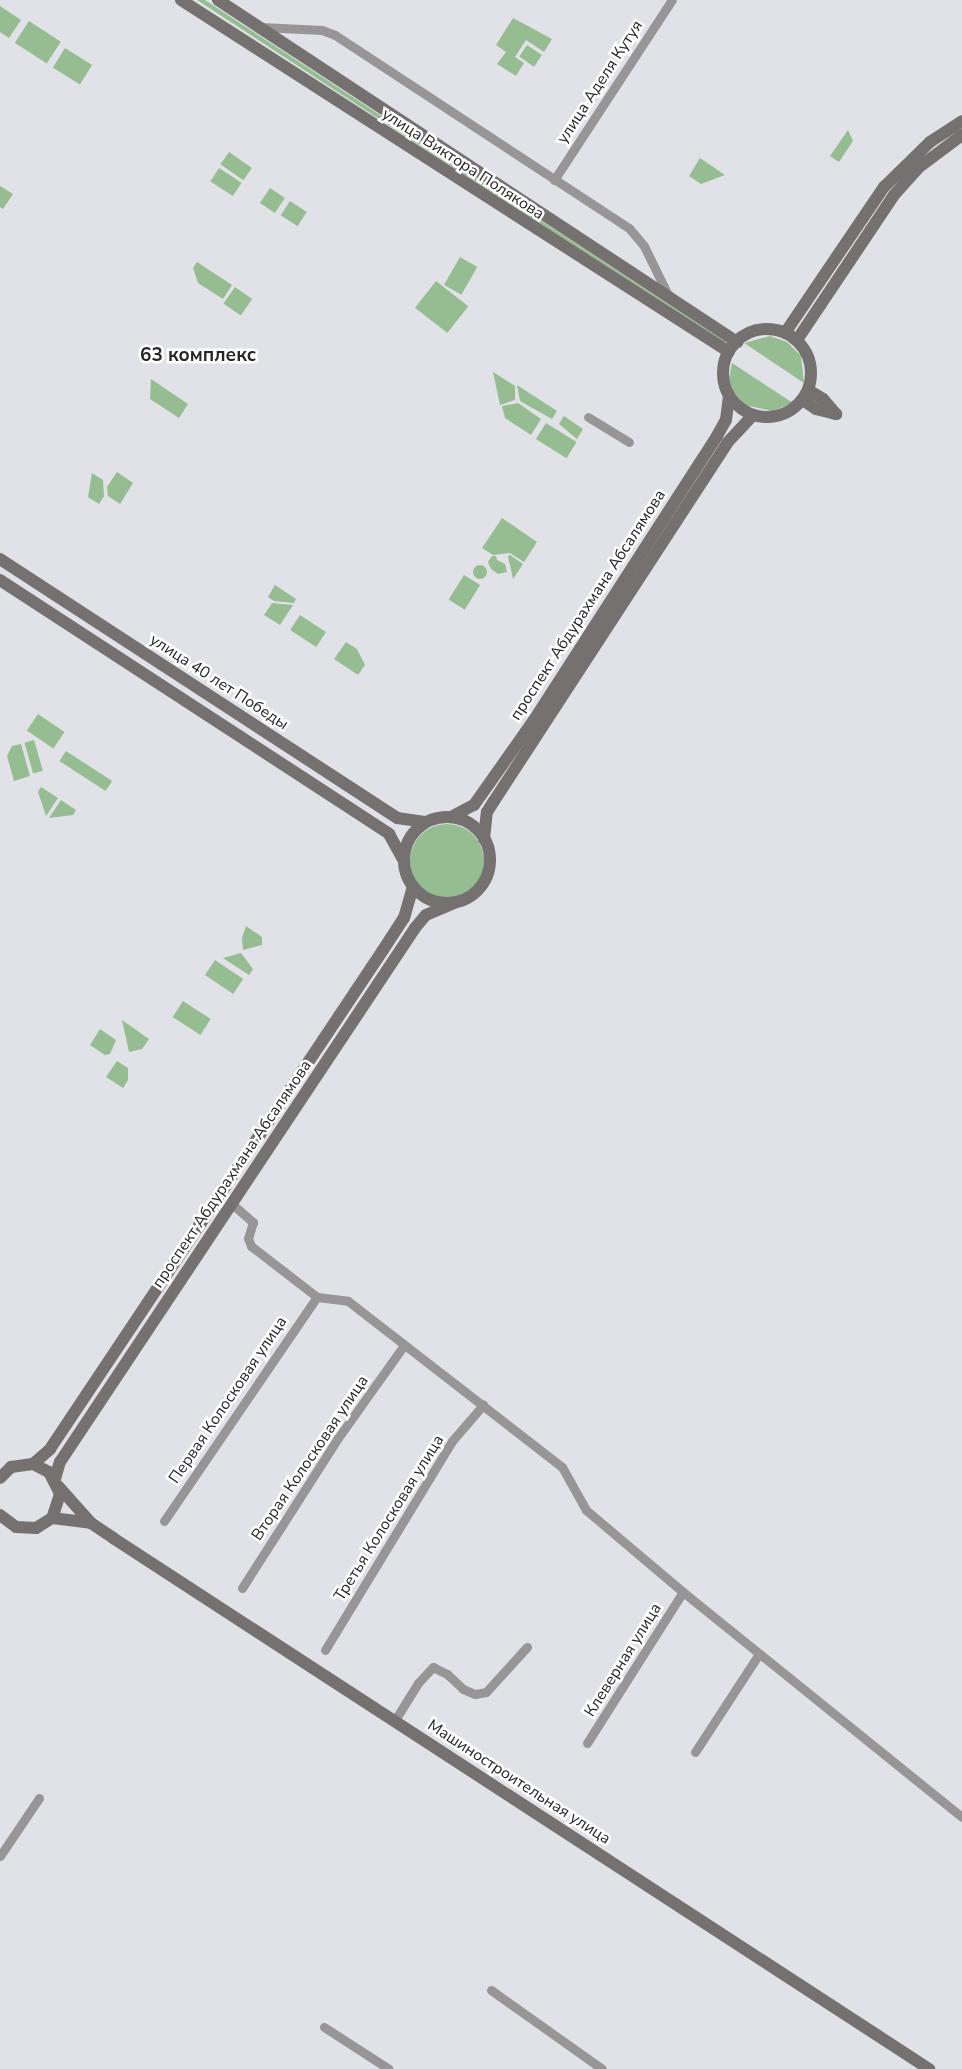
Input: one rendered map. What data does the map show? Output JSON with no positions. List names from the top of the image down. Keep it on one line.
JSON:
{"streets":{"street":["улица Аделя Кутуя","улица Виктора Полякова","проспект Абдурахмана Абсалямова","улица 40 лет Победы","Первая Колосковая улица","Вторая Колосковая улица","Третья Колосковая улица","Клеверная улица","Машиностроительная улица"]},"crossings":[["улица Виктора Полякова","проспект Абдурахмана Абсалямова"],["проспект Абдурахмана Абсалямова","улица 40 лет Победы"],["проспект Абдурахмана Абсалямова","Машиностроительная улица"]],"districts":["63 комплекс"]}
